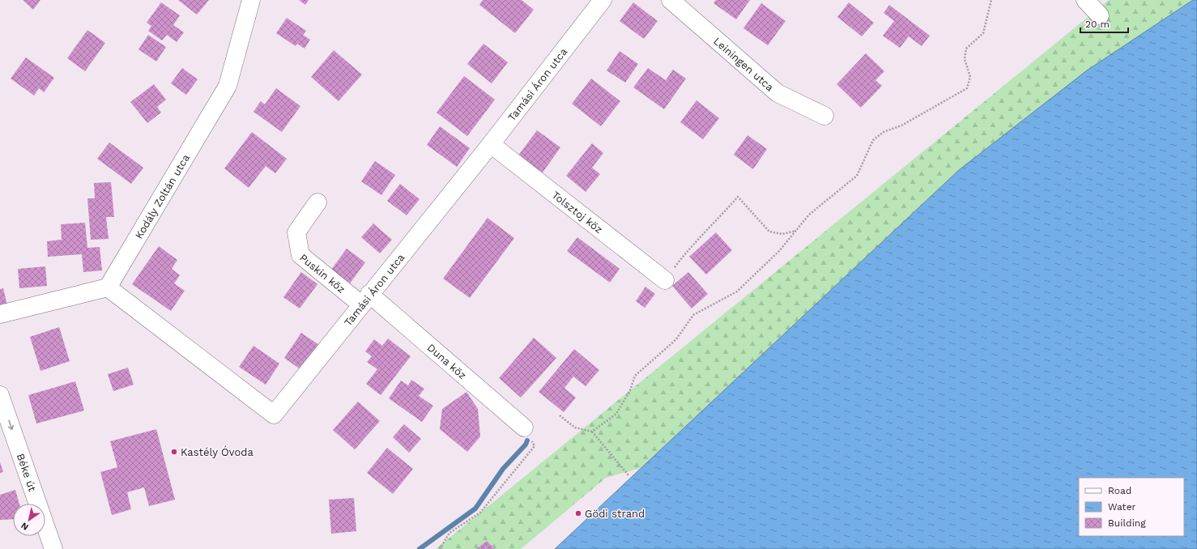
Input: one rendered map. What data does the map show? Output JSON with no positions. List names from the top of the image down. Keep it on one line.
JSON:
{"streets":{"street":["Leiningen utca","Tamási Áron utca","Kodály Zoltán utca","Tolsztoj köz","Puskin köz","Duna köz","Béke út"]},"crossings":[["Tamási Áron utca","Kodály Zoltán utca"],["Tamási Áron utca","Tolsztoj köz"],["Tamási Áron utca","Puskin köz"],["Tamási Áron utca","Duna köz"],["Puskin köz","Duna köz"]],"one_way":["Béke út"],"places":["Kastély Óvoda","Gödi strand"],"legend":["Road","Water","Building"],"scale_bar":"20 m","north":"bottom left"}
